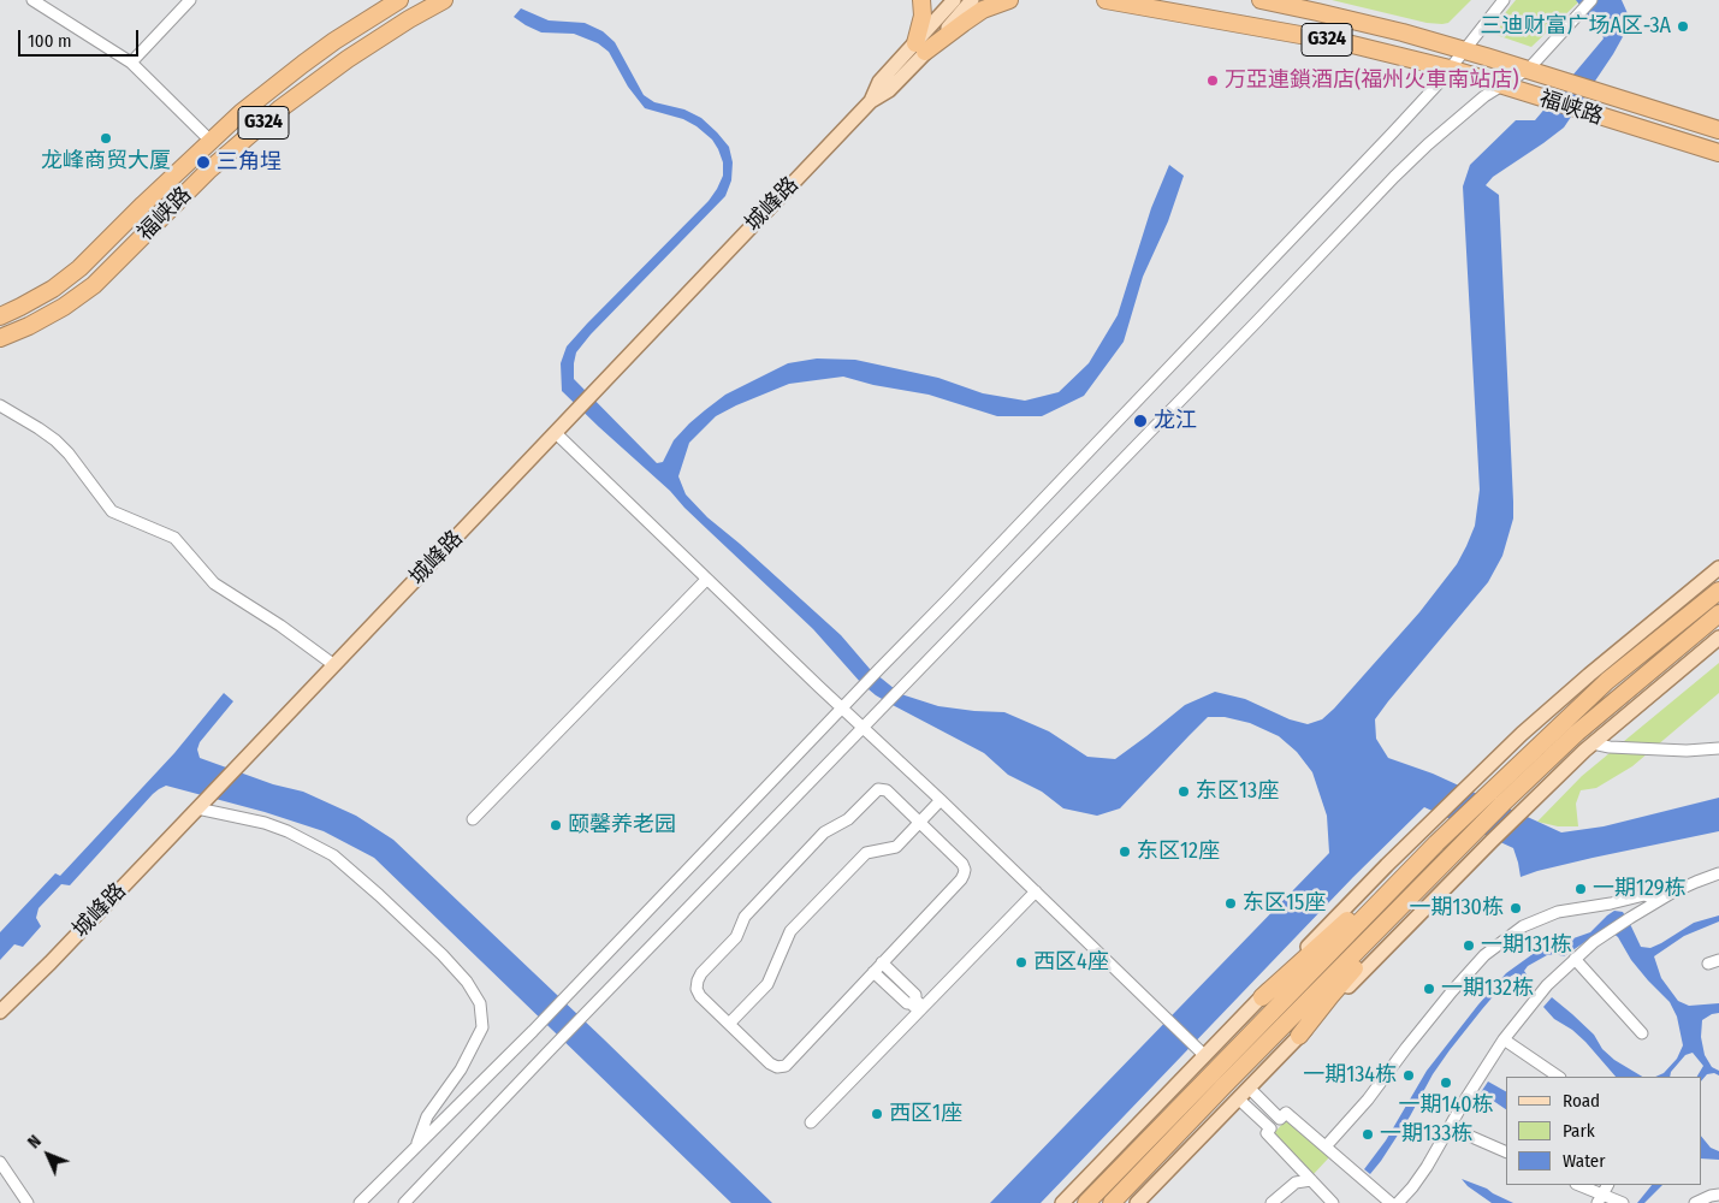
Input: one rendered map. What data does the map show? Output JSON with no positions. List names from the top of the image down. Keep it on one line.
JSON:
{"streets":{"highway":["G324","福峡路"],"main road":["城峰路"]},"places":["三迪财富广场A区-3A","万亞連鎖酒店(福州火車南站店)","龙峰商贸大厦","三角埕","龙江","东区13座","颐馨养老园","东区12座","一期129栋","东区15座","一期130栋","一期131栋","西区4座","一期132栋","一期134栋","一期140栋","西区1座","一期133栋"],"legend":["Road","Park","Water"],"scale_bar":"100 m","north":"top left"}
